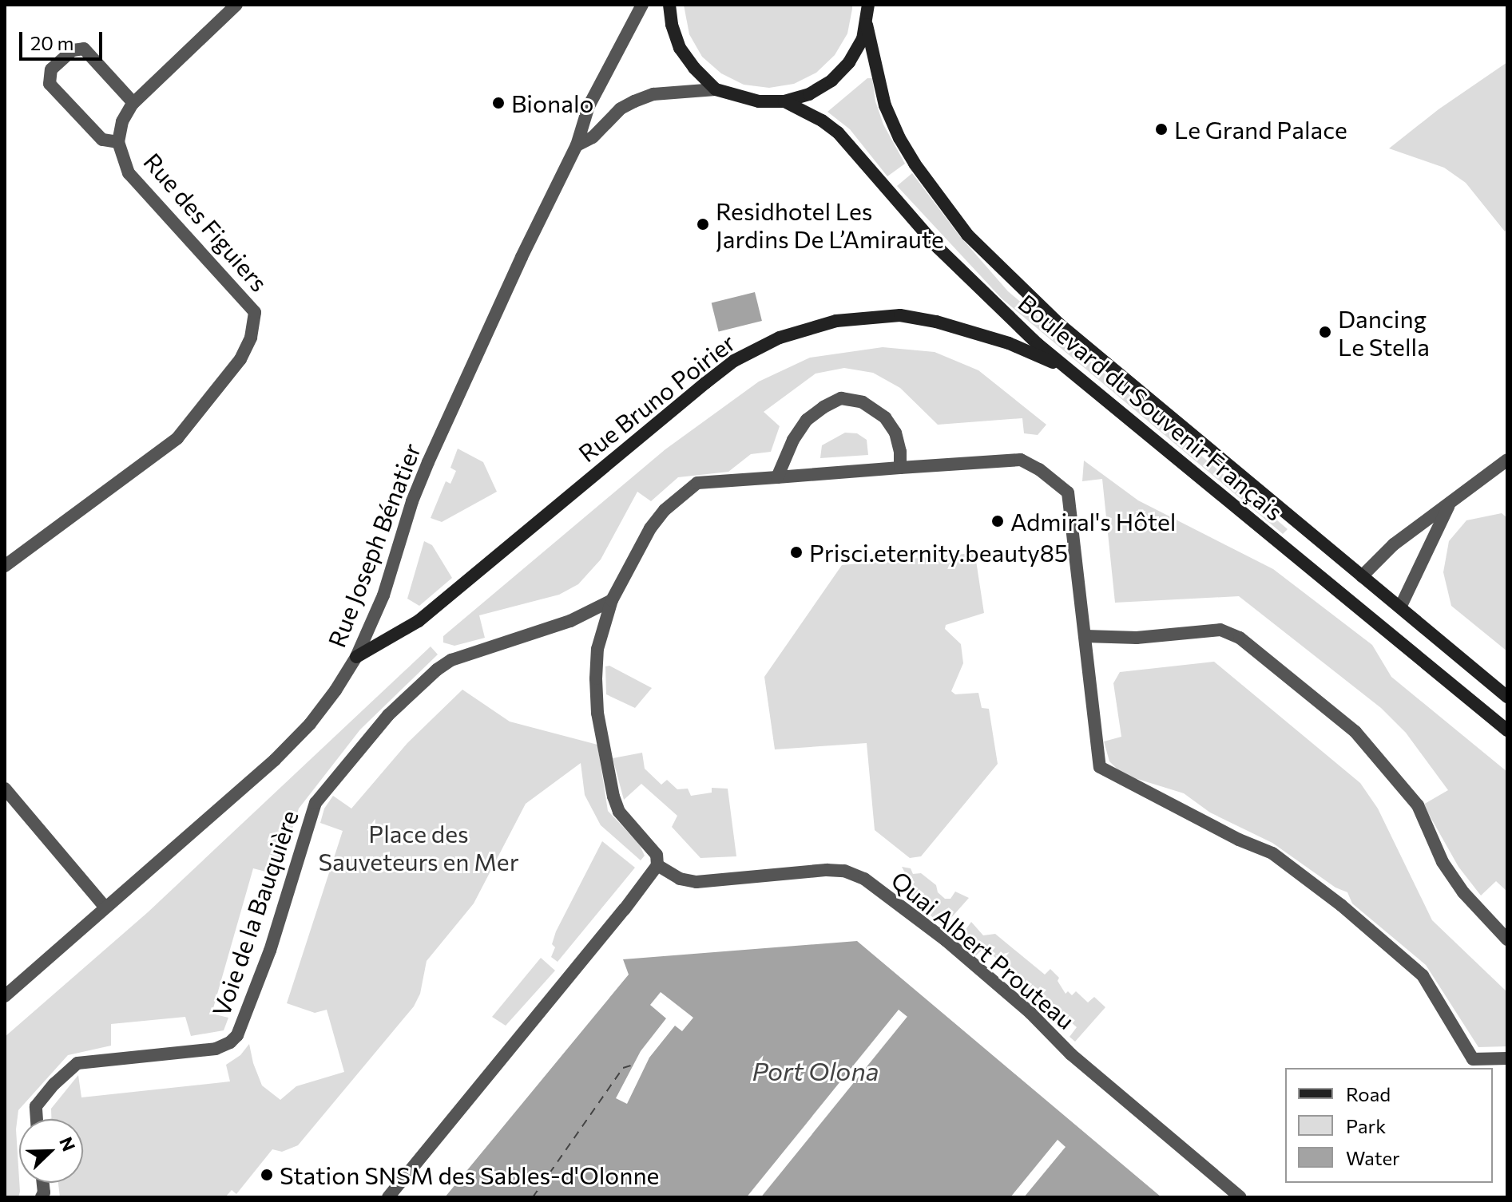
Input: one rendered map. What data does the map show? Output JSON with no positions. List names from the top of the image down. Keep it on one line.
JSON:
{"streets":{"main road":["Rue Bruno Poirier","Boulevard du Souvenir Français"],"street":["Rue des Figuiers","Rue Joseph Bénatier","Voie de la Bauquière","Quai Albert Prouteau"]},"crossings":[["Rue Bruno Poirier","Boulevard du Souvenir Français"],["Rue Bruno Poirier","Rue Joseph Bénatier"]],"water":["Port Olona"],"parks":["Place des Sauveteurs en Mer"],"places":["Bionalo","Le Grand Palace","Residhotel Les Jardins De L’Amiraute","Dancing Le Stella","Admiral's Hôtel","Prisci.eternity.beauty85","Station SNSM des Sables-d'Olonne"],"legend":["Road","Park","Water"],"scale_bar":"20 m","north":"top right"}
